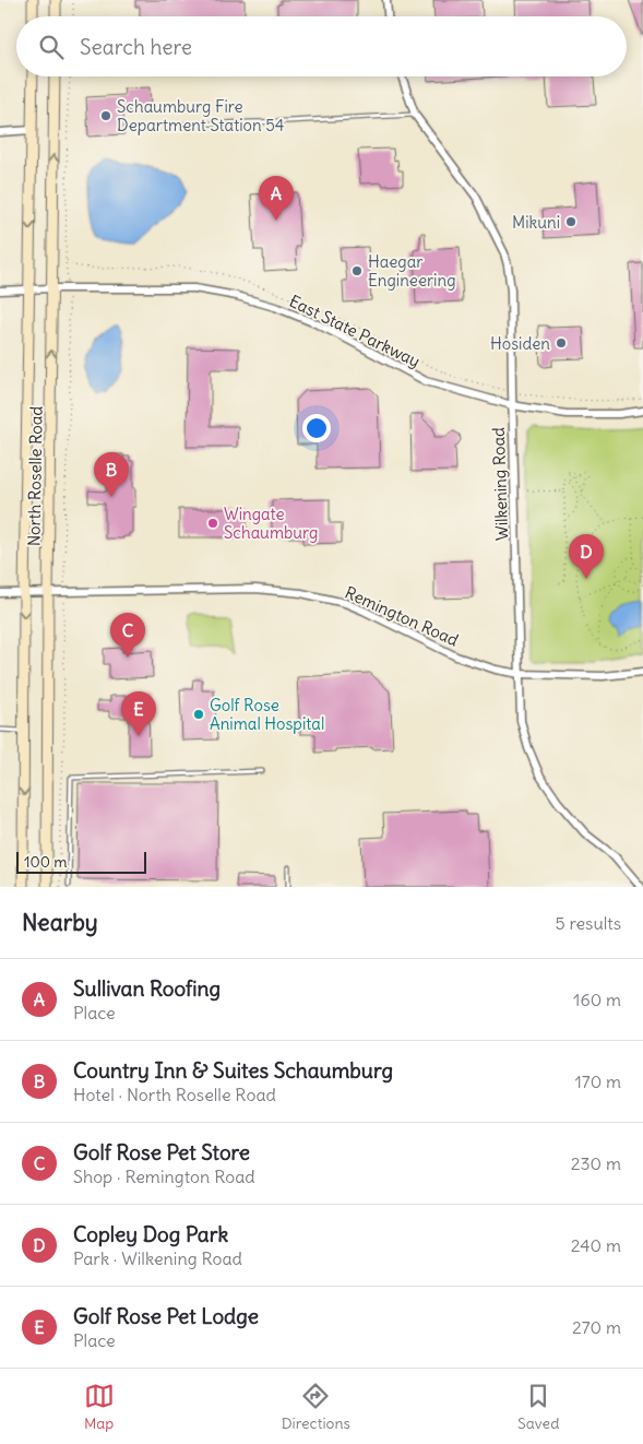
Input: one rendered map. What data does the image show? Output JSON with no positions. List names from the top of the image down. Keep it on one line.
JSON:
{"streets":{"main road":["North Roselle Road"],"street":["East State Parkway","Wilkening Road","Remington Road"]},"crossings":[["East State Parkway","North Roselle Road"],["East State Parkway","Wilkening Road"],["North Roselle Road","Remington Road"],["Wilkening Road","Remington Road"]],"places":["Schaumburg Fire Department Station 54","Mikuni","Haegar Engineering","Hosiden","Wingate Schaumburg","Golf Rose Animal Hospital"],"scale_bar":"100 m","page":{"search":"Search here","pins":["A","B","D","C","E"],"scale":"100 m","heading":["Nearby","5 results"],"list":[{"mark":"A","name":"Sullivan Roofing","note":"Place","value":"160 m"},{"mark":"B","name":"Country Inn & Suites Schaumburg","note":"Hotel · North Roselle Road","value":"170 m"},{"mark":"C","name":"Golf Rose Pet Store","note":"Shop · Remington Road","value":"230 m"},{"mark":"D","name":"Copley Dog Park","note":"Park · Wilkening Road","value":"240 m"},{"mark":"E","name":"Golf Rose Pet Lodge","note":"Place","value":"270 m"}],"nav":["Map","Directions","Saved"]}}
